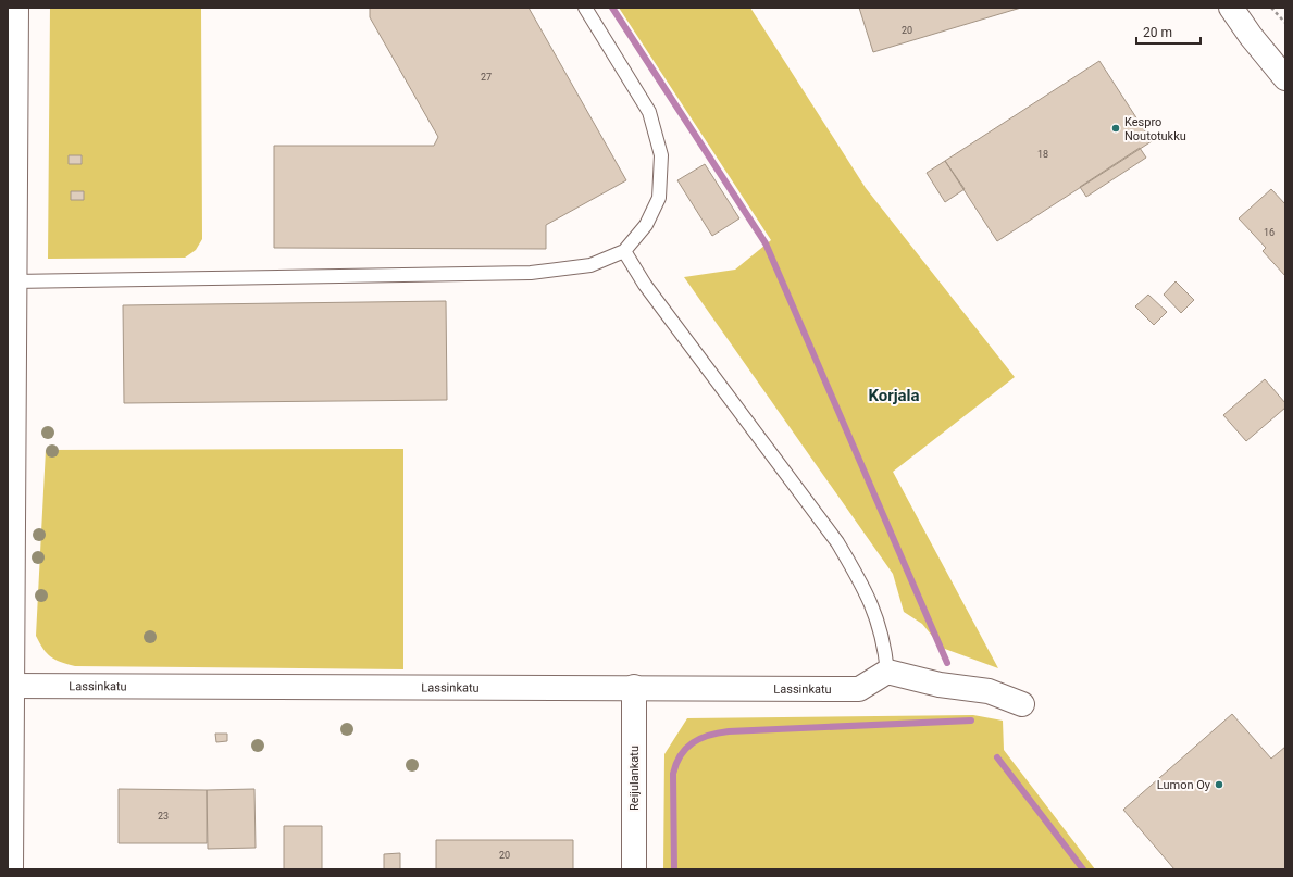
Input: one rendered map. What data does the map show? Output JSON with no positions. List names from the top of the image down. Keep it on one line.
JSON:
{"streets":{"street":["Lassinkatu","Reijulankatu"]},"crossings":[["Lassinkatu","Reijulankatu"]],"districts":["Korjala"],"places":["Kespro Noutotukku","Lumon Oy"],"house_numbers":["20","27","18","16","23","20"],"scale_bar":"20 m"}
